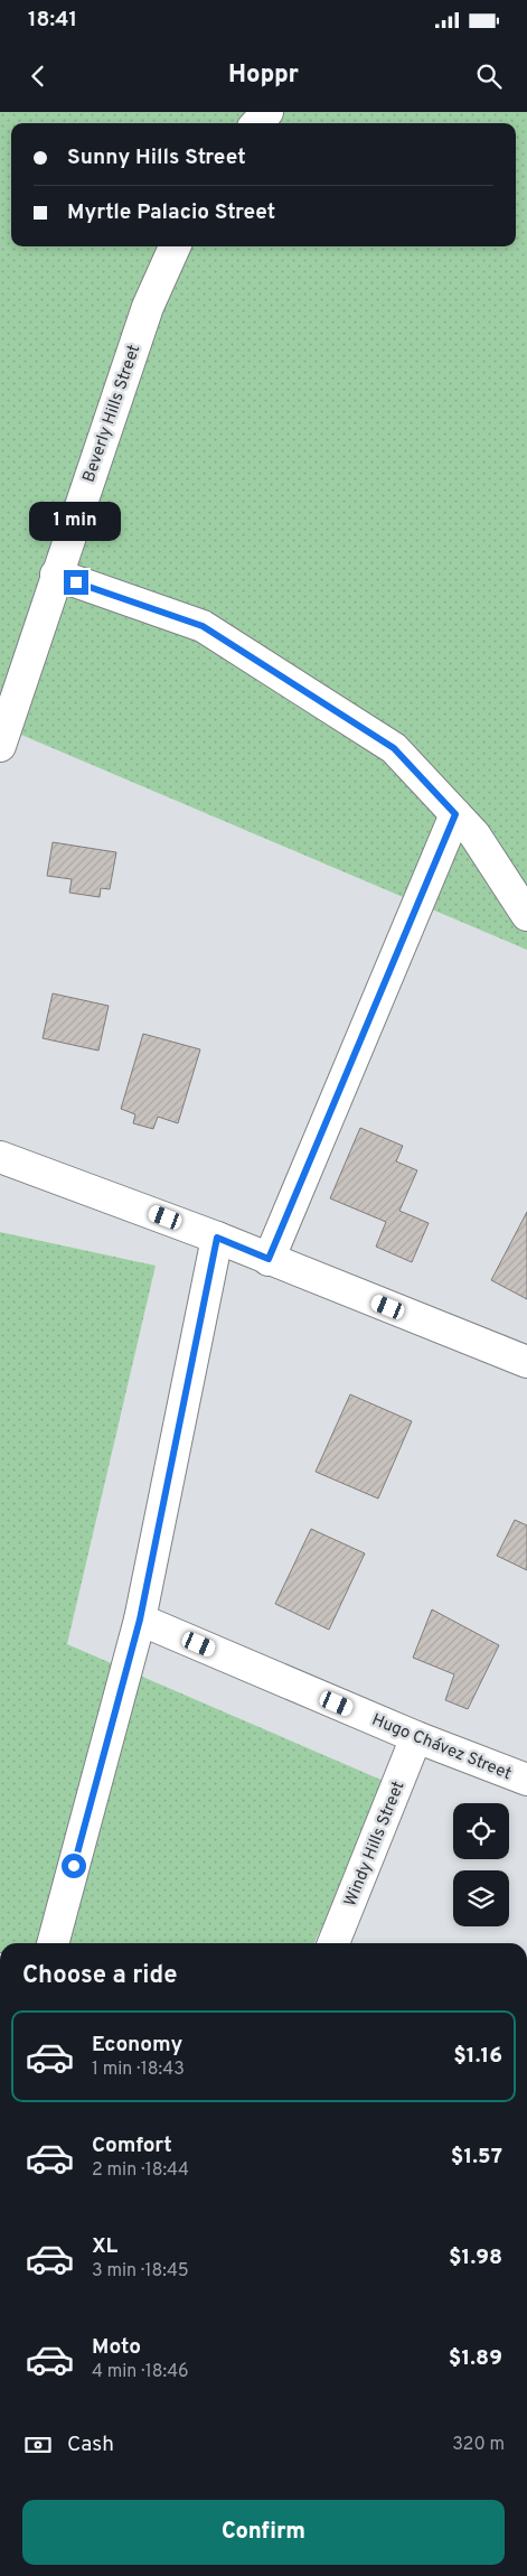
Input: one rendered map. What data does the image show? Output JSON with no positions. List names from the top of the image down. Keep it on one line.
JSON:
{"streets":{"street":["Beverly Hills Street","Hugo Chávez Street","Windy Hills Street"]},"crossings":[["Hugo Chávez Street","Windy Hills Street"]],"page":{"status":"18:41","header":"Hoppr","banner":["Sunny Hills Street","Myrtle Palacio Street"],"bubble":"1 min","heading":"Choose a ride","list":[{"name":"Economy","note":"1 min · 18:43","value":"$1.16"},{"name":"Comfort","note":"2 min · 18:44","value":"$1.57"},{"name":"XL","note":"3 min · 18:45","value":"$1.98"},{"name":"Moto","note":"4 min · 18:46","value":"$1.89"}],"pay":["Cash","320 m"],"buttons":"Confirm"}}
